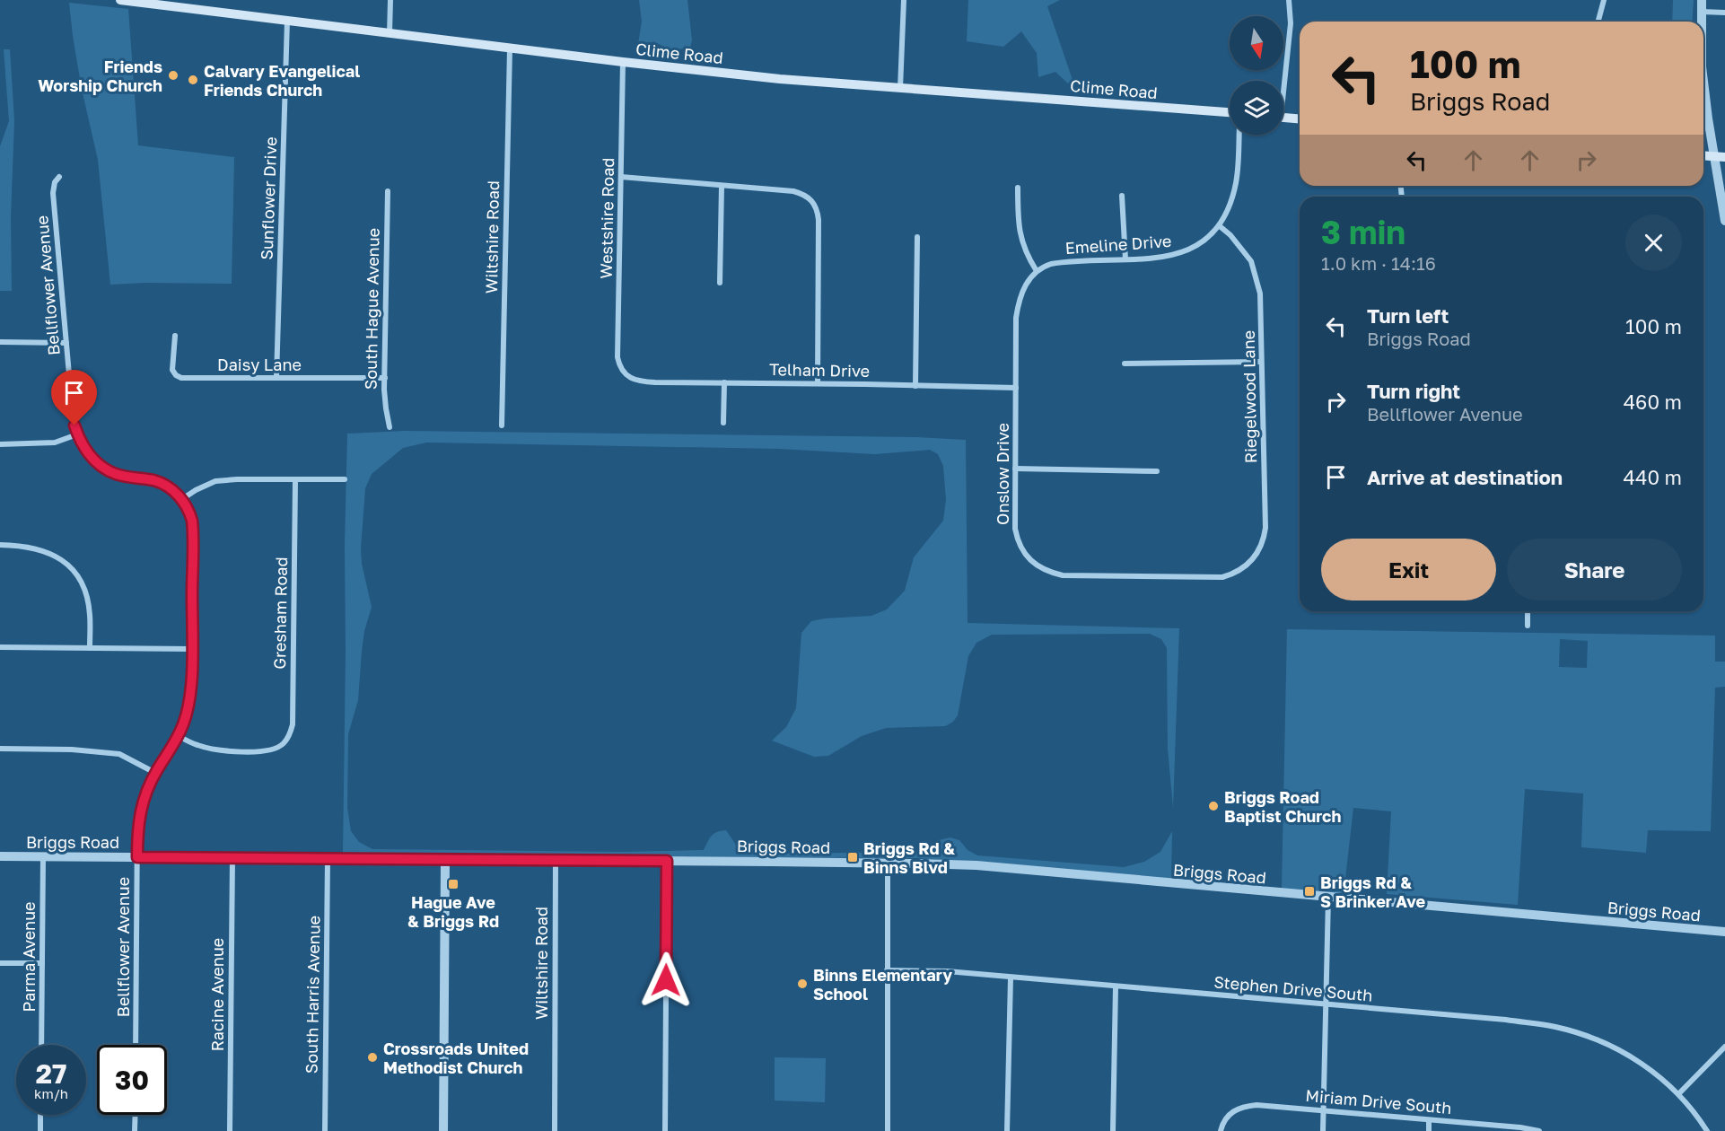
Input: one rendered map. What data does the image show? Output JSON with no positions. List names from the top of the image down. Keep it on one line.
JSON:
{"streets":{"main road":["Clime Road"],"street":["Sunflower Drive","Westshire Road","Wiltshire Road","Emeline Drive","Bellflower Avenue","South Hague Avenue","Daisy Lane","Telham Drive","Riegelwood Lane","Onslow Drive","Gresham Road","Briggs Road","Parma Avenue","Stephen Drive South","Racine Avenue","South Harris Avenue","Miriam Drive South"]},"crossings":[["Clime Road","Sunflower Drive"],["Clime Road","Westshire Road"],["Clime Road","Wiltshire Road"],["Sunflower Drive","Daisy Lane"],["Westshire Road","Telham Drive"],["Wiltshire Road","Briggs Road"],["Emeline Drive","Riegelwood Lane"],["Emeline Drive","Onslow Drive"],["Bellflower Avenue","Gresham Road"],["Bellflower Avenue","Briggs Road"],["South Hague Avenue","Daisy Lane"],["Telham Drive","Onslow Drive"],["Riegelwood Lane","Onslow Drive"],["Briggs Road","Parma Avenue"],["Briggs Road","Racine Avenue"],["Briggs Road","South Harris Avenue"]],"places":{"other":["Friends Worship Church","Calvary Evangelical Friends Church","Briggs Road Baptist Church","Binns Elementary School","Crossroads United Methodist Church"],"transit":["Briggs Rd & Binns Blvd","Hague Ave & Briggs Rd","Briggs Rd & S Brinker Ave"]},"north":"bottom","page":{"turn":["100 m","Briggs Road"],"heading":["3 min","1.0 km · 14:16"],"list":[{"name":"Turn left","note":"Briggs Road","value":"100 m"},{"name":"Turn right","note":"Bellflower Avenue","value":"460 m"},{"name":"Arrive at destination","value":"440 m"}],"buttons":["Exit","Share"],"speed":"27 km/h","limit":"30"}}
